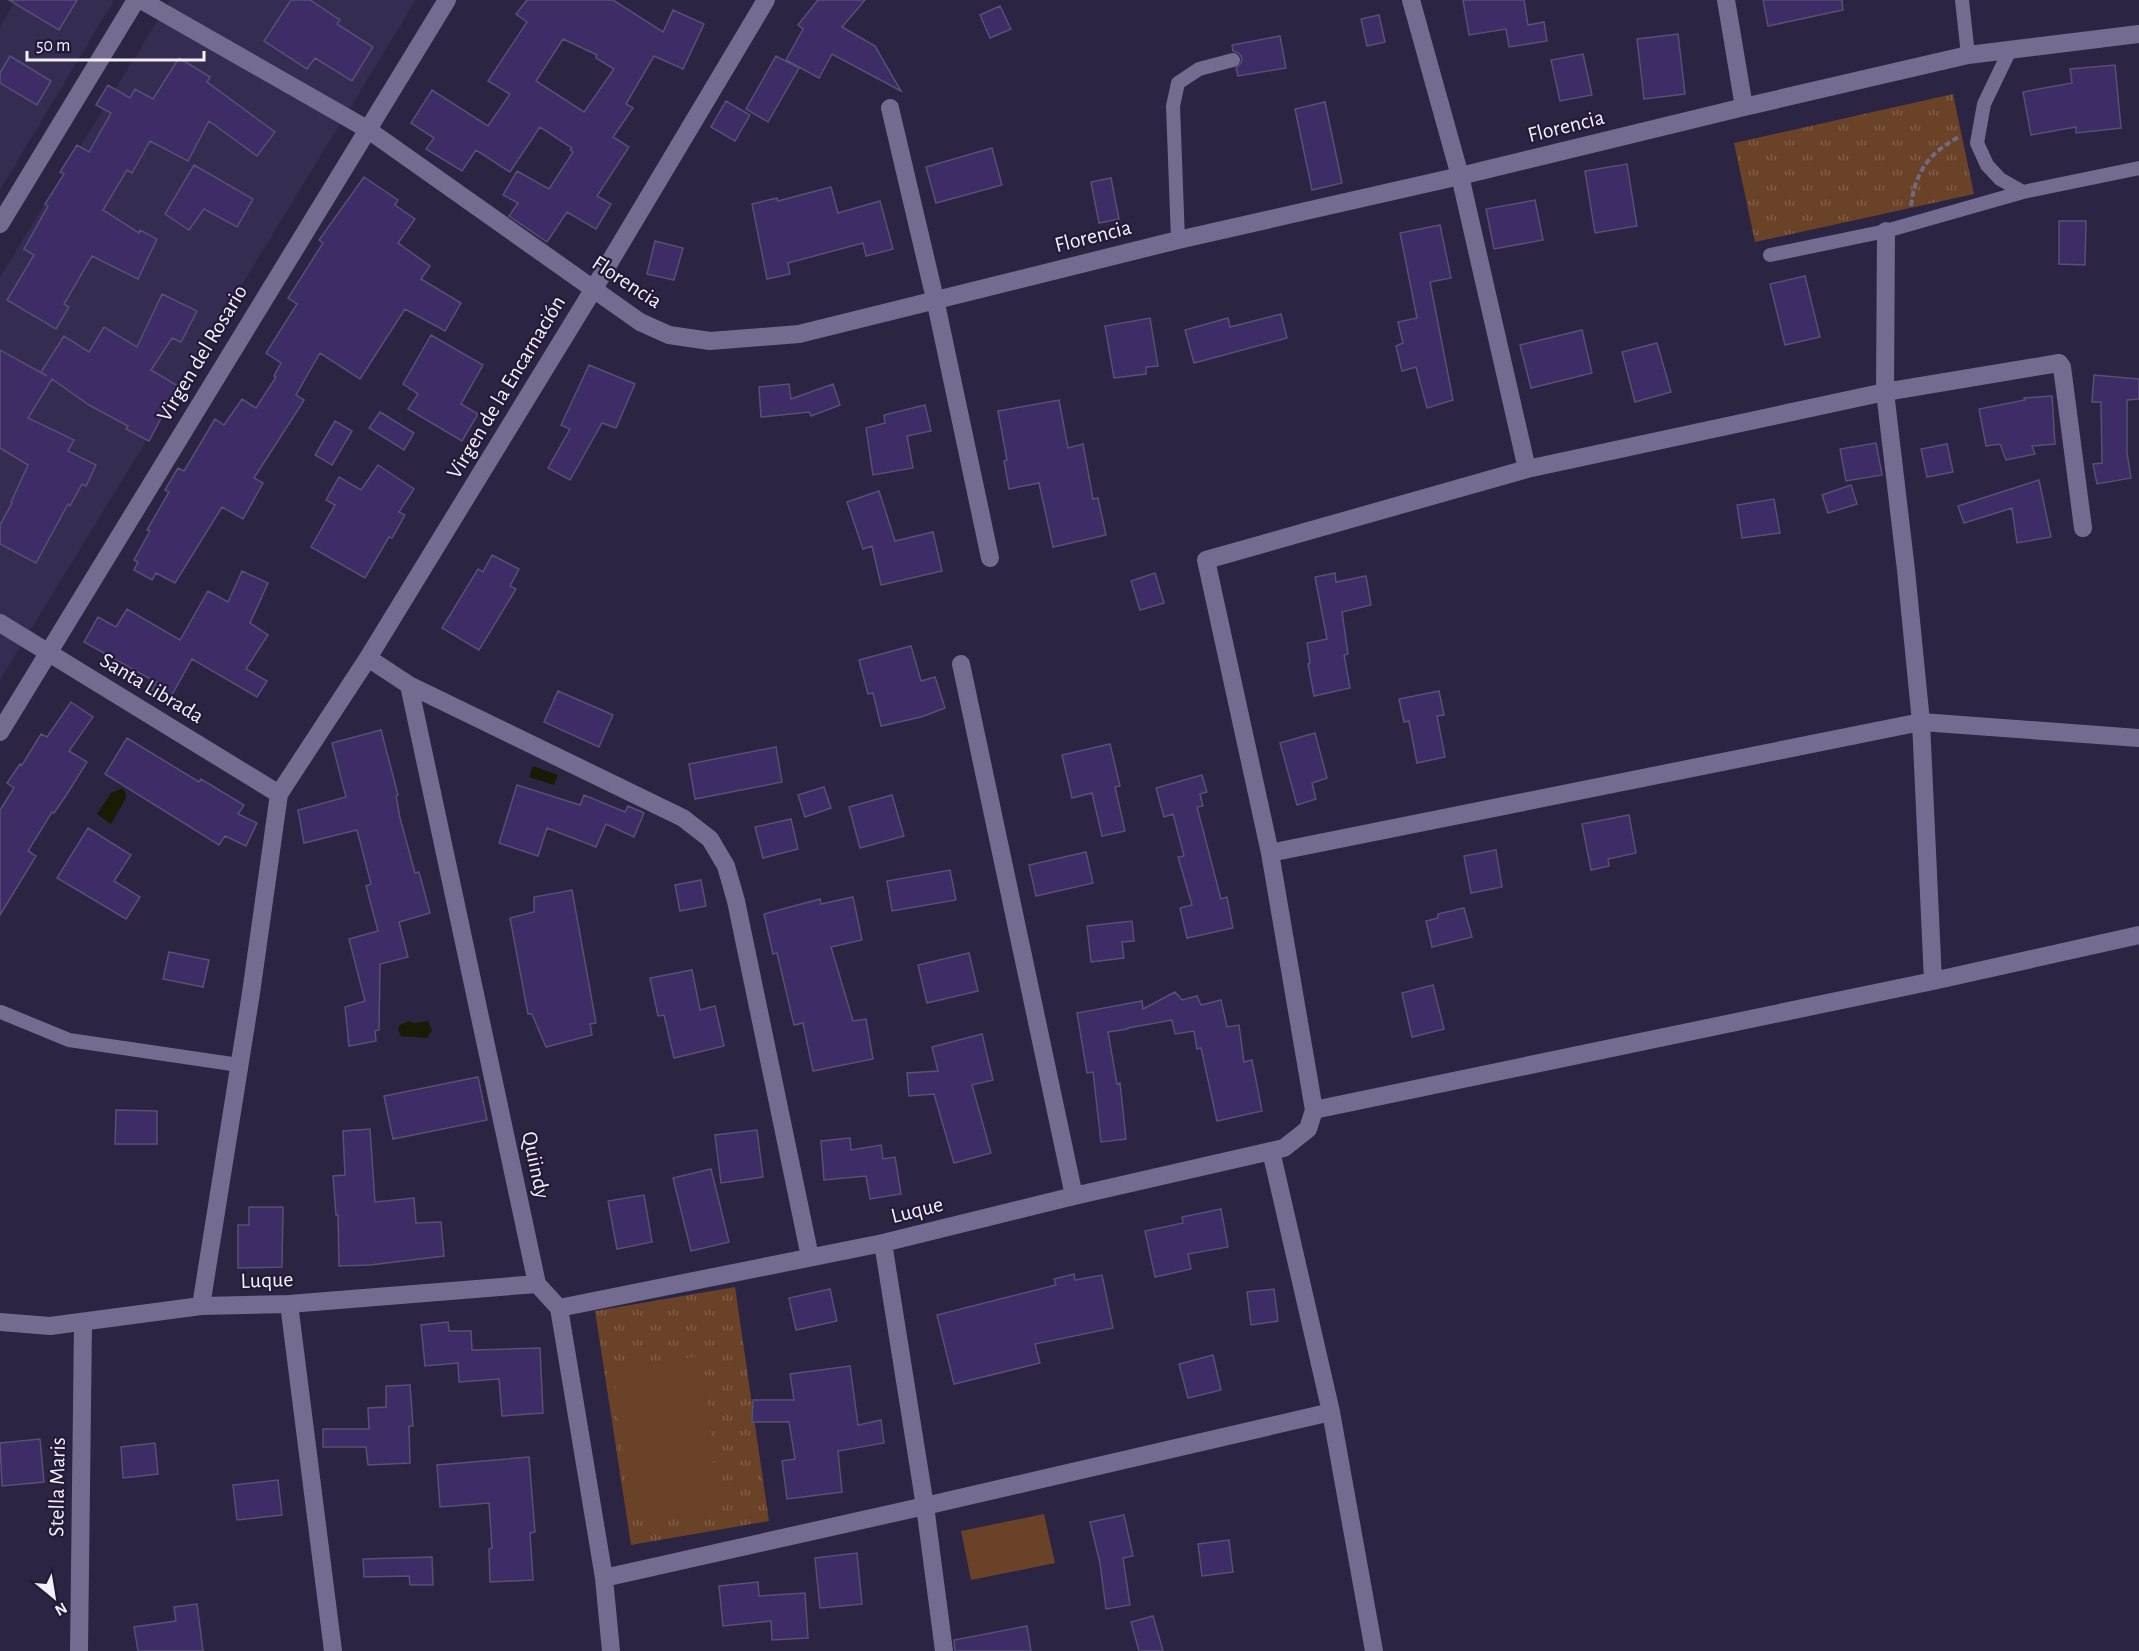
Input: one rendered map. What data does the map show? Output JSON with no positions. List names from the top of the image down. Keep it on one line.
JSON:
{"streets":{"street":["Florencia","Virgen del Rosario","Virgen de la Encarnación","Santa Librada","Quiindy","Luque","Stella Maris"]},"crossings":[["Florencia","Virgen del Rosario"],["Florencia","Virgen de la Encarnación"],["Virgen del Rosario","Santa Librada"],["Virgen de la Encarnación","Santa Librada"],["Quiindy","Luque"],["Luque","Stella Maris"]],"scale_bar":"50 m","north":"bottom right"}
